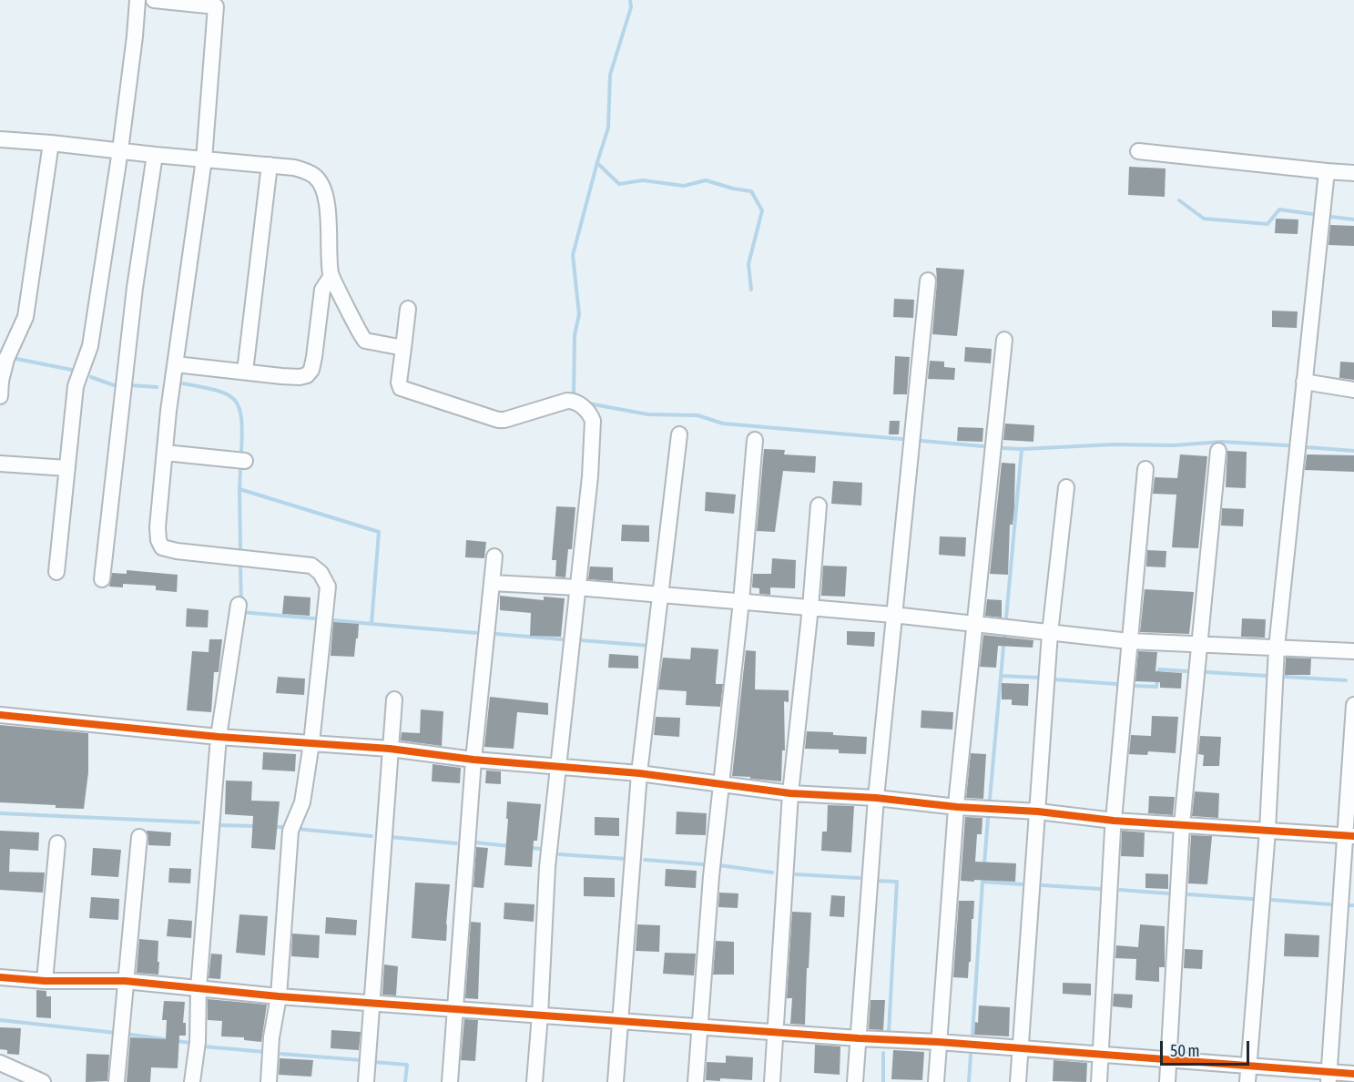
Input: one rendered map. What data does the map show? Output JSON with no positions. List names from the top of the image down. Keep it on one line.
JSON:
{"scale_bar":"50 m"}
